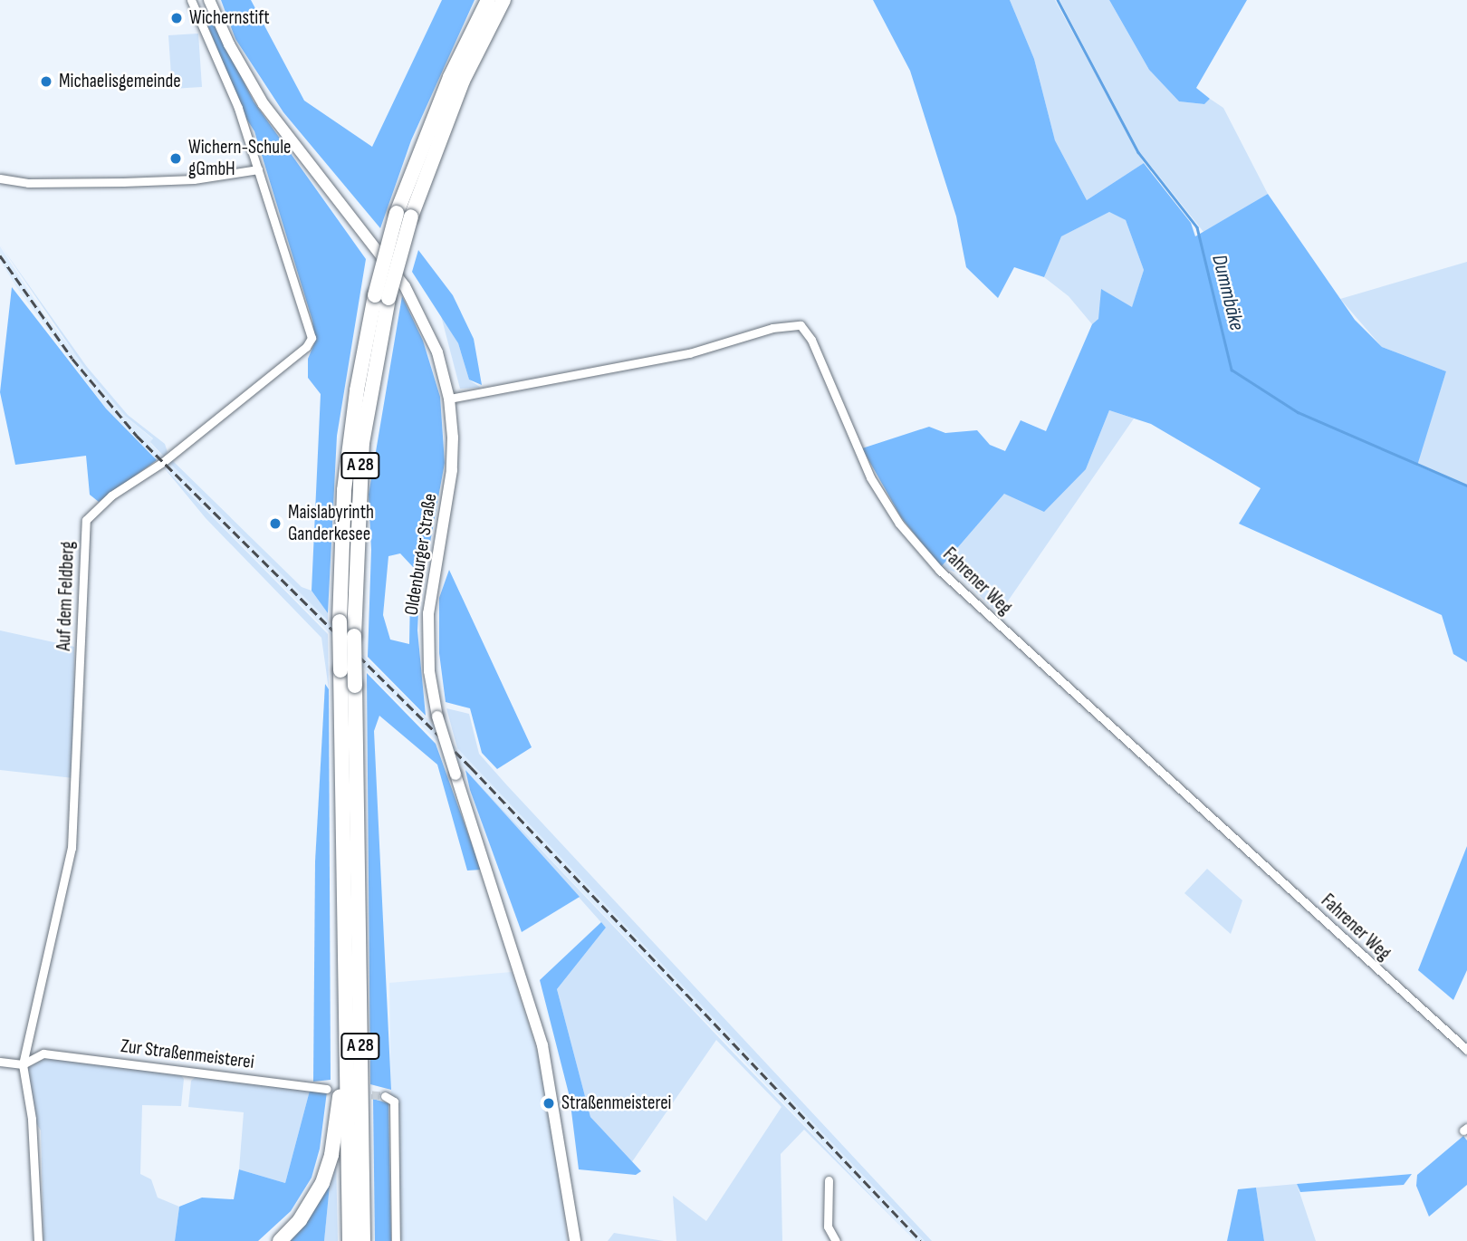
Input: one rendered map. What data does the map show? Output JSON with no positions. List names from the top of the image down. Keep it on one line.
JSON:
{"streets":{"highway":["A 28"],"main road":["Oldenburger Straße"],"street":["Fahrener Weg","Auf dem Feldberg","Zur Straßenmeisterei"]},"crossings":[["Oldenburger Straße","Fahrener Weg"]],"water":["Dummbäke"],"places":["Wichernstift","Michaelisgemeinde","Wichern-Schule gGmbH","Maislabyrinth Ganderkesee","Straßenmeisterei"]}
